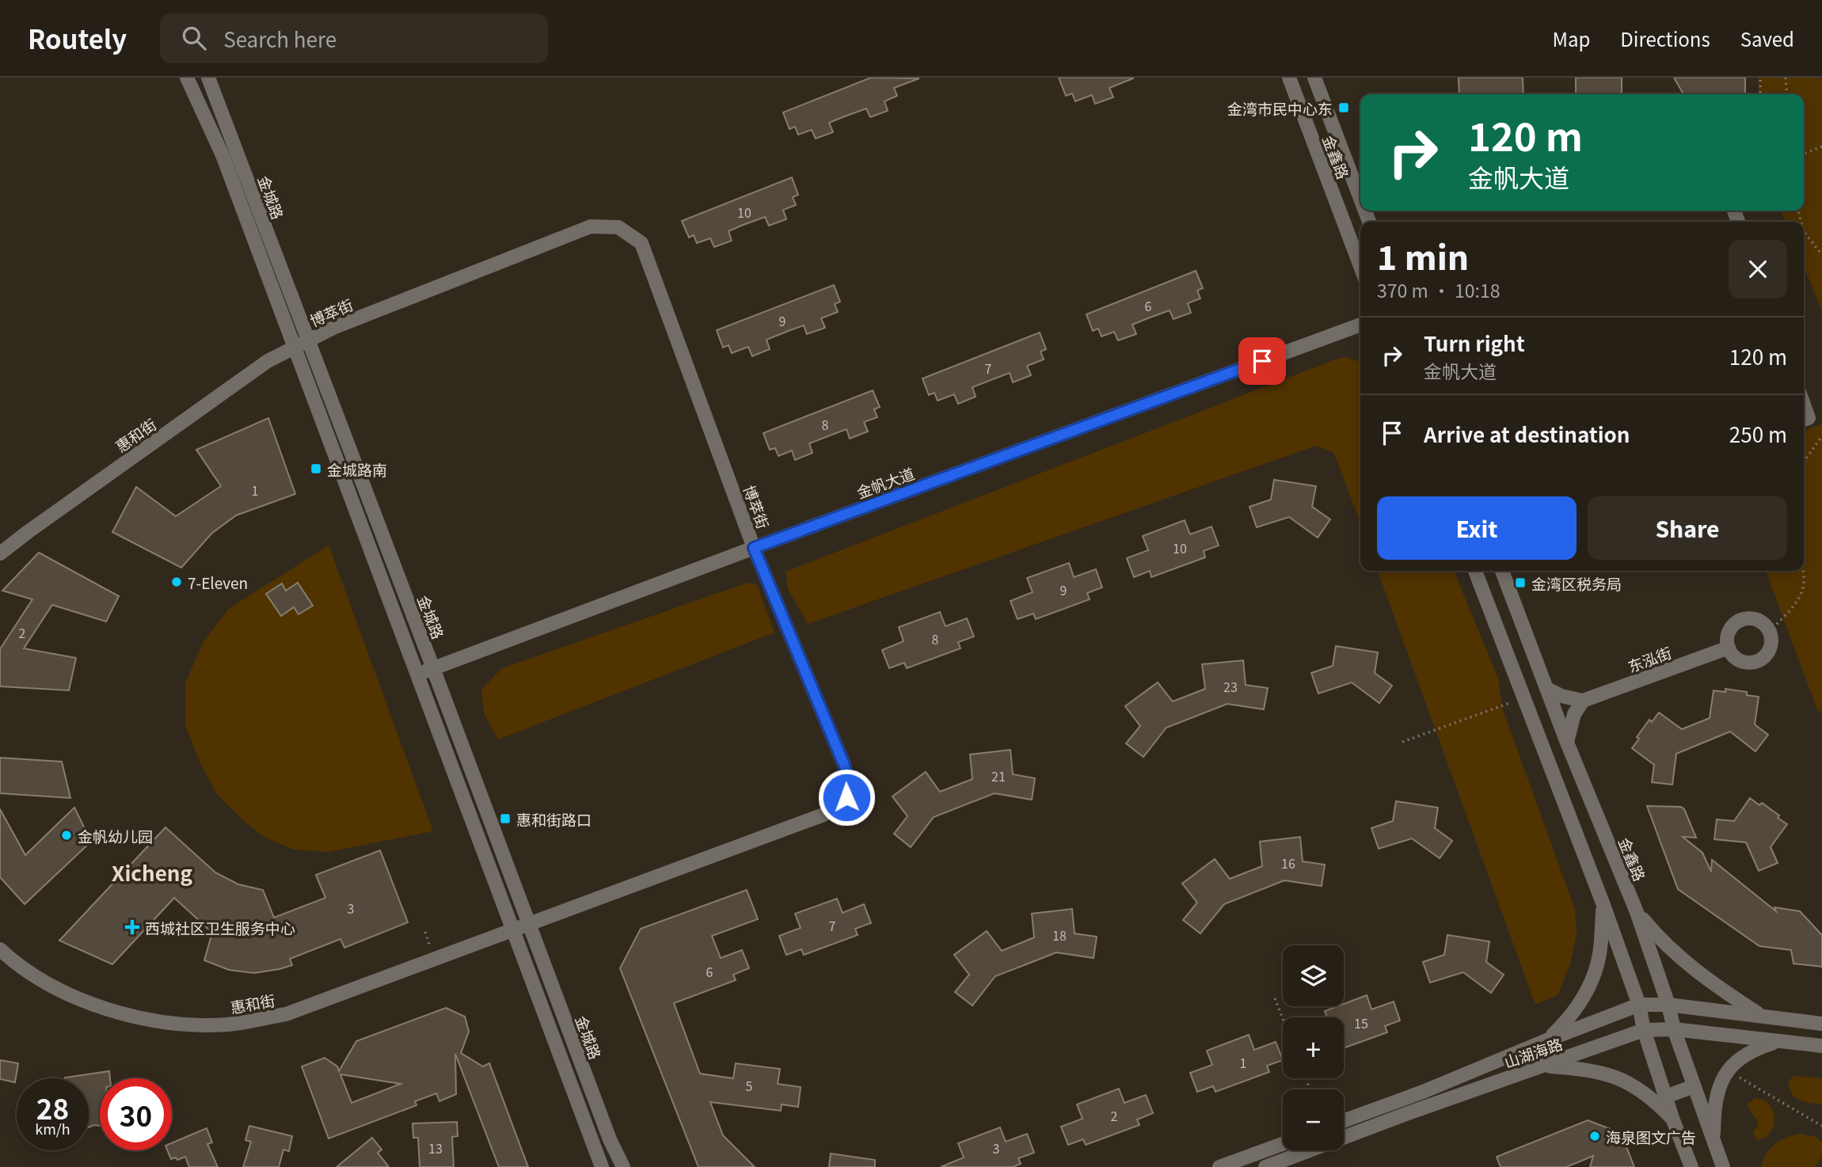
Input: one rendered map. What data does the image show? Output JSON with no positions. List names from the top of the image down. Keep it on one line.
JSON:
{"streets":{"street":["金鑫路","金城路","博萃街","惠和街","金帆大道","东泓街","山湖海路"]},"crossings":[["金鑫路","山湖海路"],["金城路","博萃街"],["金城路","惠和街"],["金城路","金帆大道"],["博萃街","惠和街"],["博萃街","金帆大道"]],"districts":["Xicheng"],"places":{"transit":["金湾市民中心东","金城路南","金湾区税务局","惠和街路口"],"other":["7-Eleven","金帆幼儿园","海泉图文广告"],"health":["西城社区卫生服务中心"]},"house_numbers":["10","6","9","7","8","1","10","9","2","8","23","21","16","3","7","18","6","15","1","5","2","13","3"],"page":{"header":"Routely","search":"Search here","nav":["Map","Directions","Saved"],"turn":["120 m","金帆大道"],"heading":["1 min","370 m · 10:18"],"list":[{"name":"Turn right","note":"金帆大道","value":"120 m"},{"name":"Arrive at destination","value":"250 m"}],"buttons":["Exit","Share"],"map_buttons":["+","−"],"speed":"28 km/h","limit":"30"}}
